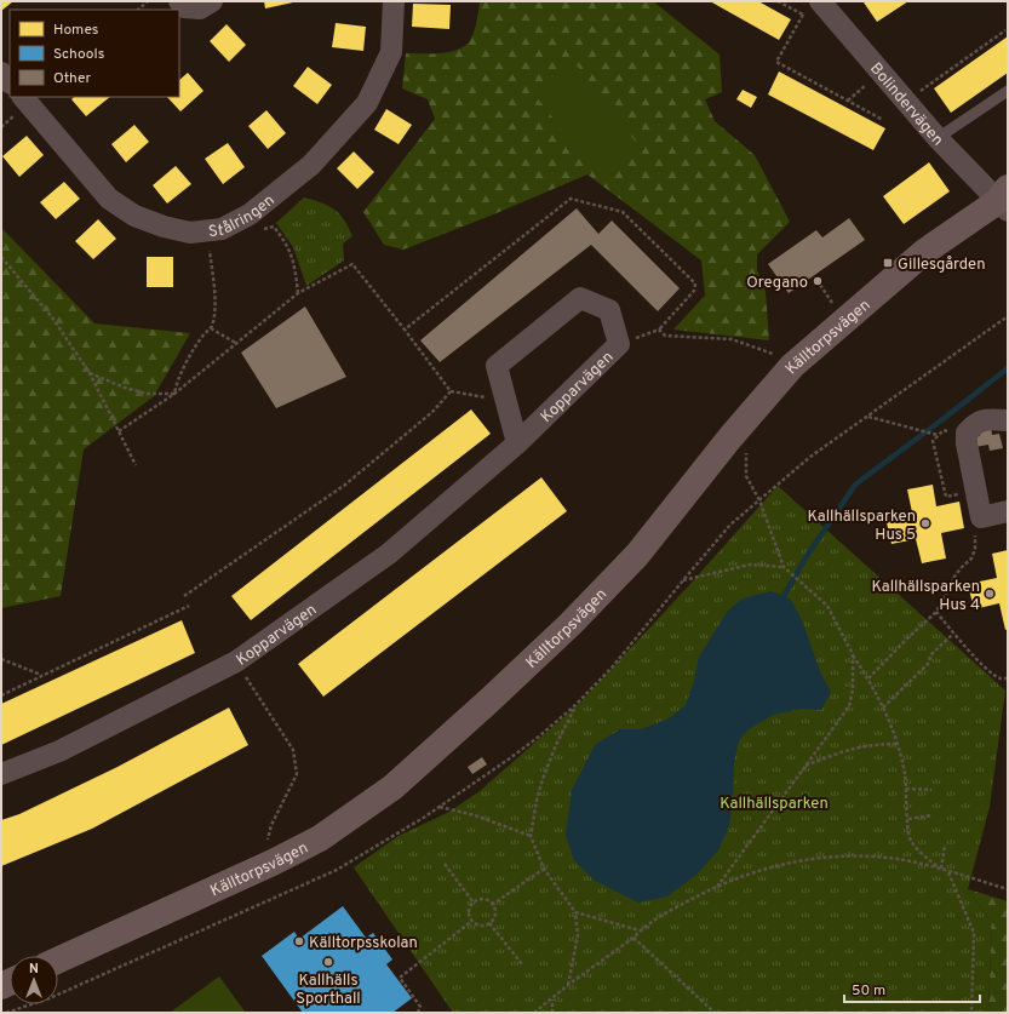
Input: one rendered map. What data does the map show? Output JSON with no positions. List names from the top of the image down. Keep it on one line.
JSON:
{"streets":{"street":["Bolindervägen","Stålringen","Källtorpsvägen","Kopparvägen"]},"crossings":[["Bolindervägen","Källtorpsvägen"]],"parks":["Kallhällsparken"],"places":{"transit":["Gillesgården"],"other":["Oregano","Kallhällsparken Hus 5","Kallhällsparken Hus 4","Källtorpsskolan","Kallhälls Sporthall"]},"legend":["Homes","Schools","Other"],"scale_bar":"50 m","north":"top"}
